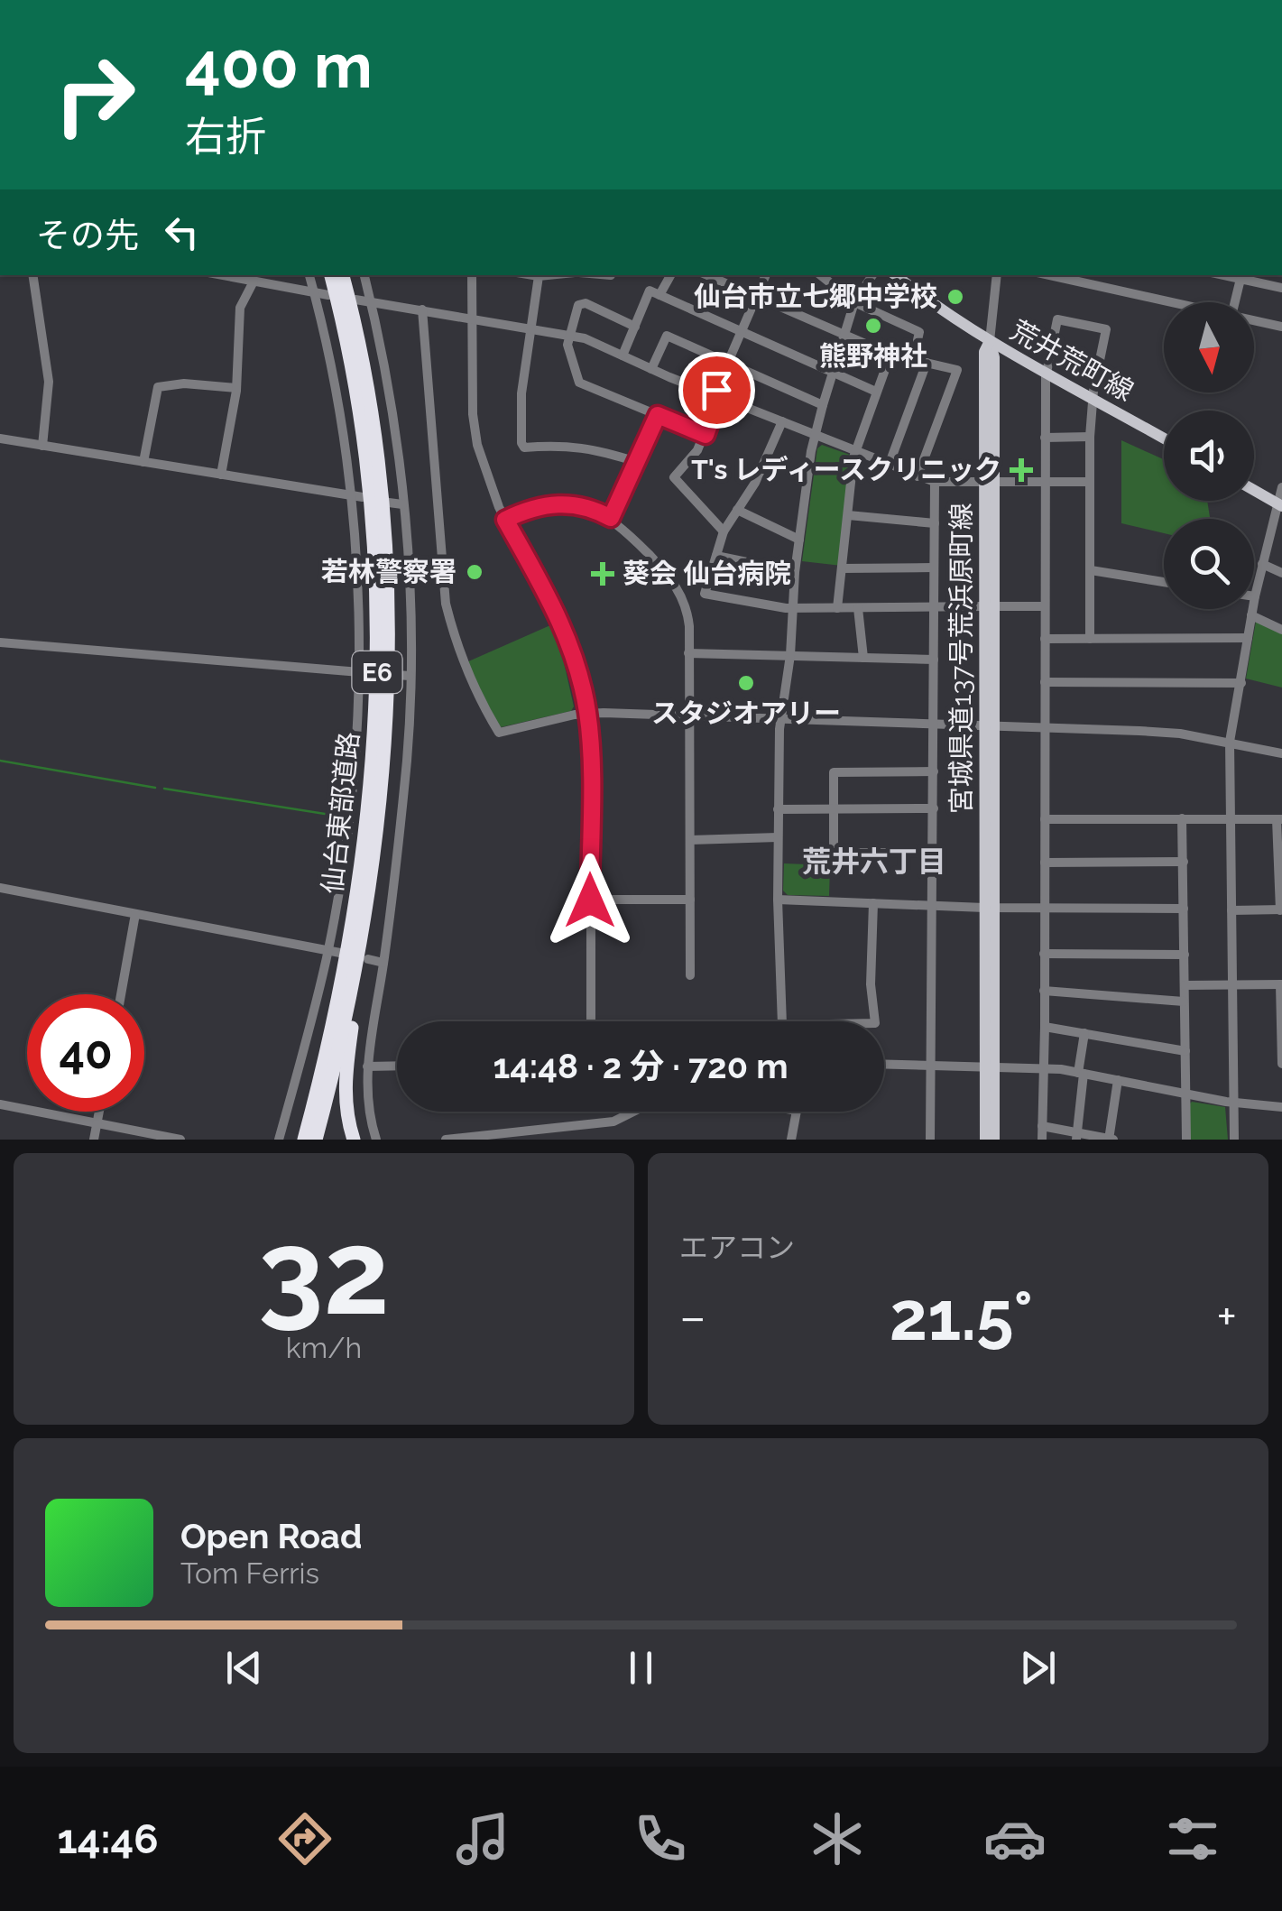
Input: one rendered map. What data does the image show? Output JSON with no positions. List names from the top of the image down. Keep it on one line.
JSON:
{"streets":{"highway":["E6","仙台東部道路"],"main road":["荒井荒町線","宮城県道137号荒浜原町線"]},"crossings":[["荒井荒町線","宮城県道137号荒浜原町線"]],"districts":["荒井六丁目"],"places":{"other":["仙台市立七郷中学校","熊野神社","若林警察署","スタジオアリー"],"health":["T's レディースクリニック","葵会 仙台病院"]},"north":"bottom","page":{"turn":["400 m","右折"],"then":"その先","limit":"40","trip":"14:48 · 2 分 · 720 m","tile":[["32","km/h"],"エアコン"],"heat":["−","21.5°","+"],"song":["Open Road","Tom Ferris"],"tabs":"14:46"}}
